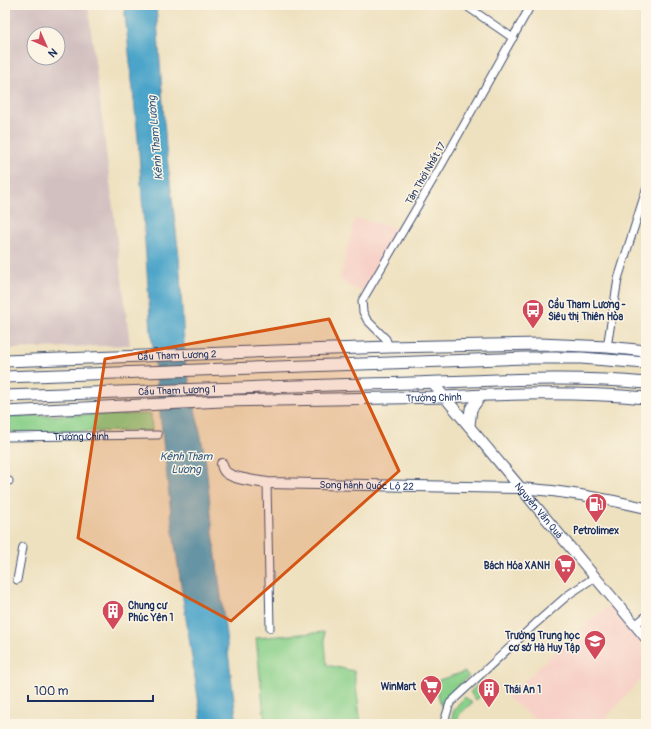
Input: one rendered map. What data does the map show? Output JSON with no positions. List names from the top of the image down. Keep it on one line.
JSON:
{"streets":{"main road":["Cầu Tham Lương 2","Cầu Tham Lương 1","Trường Chinh"],"street":["Tân Thới Nhất 17","Song hành Quốc Lộ 22","Nguyễn Văn Quá"]},"crossings":[["Tân Thới Nhất 17","Cầu Tham Lương 2"],["Cầu Tham Lương 1","Trường Chinh"],["Trường Chinh","Nguyễn Văn Quá"],["Song hành Quốc Lộ 22","Nguyễn Văn Quá"]],"water":["Kênh Tham Lương"],"places":{"bus stop":["Cầu Tham Lương - Siêu thị Thiên Hòa"],"fuel station":["Petrolimex"],"supermarket":["Bách Hóa XANH","WinMart"],"building":["Chung cư Phúc Yên 1","Thái An 1"],"school or university":["Trường Trung học cơ sở Hà Huy Tập"]},"scale_bar":"100 m","north":"bottom right"}
